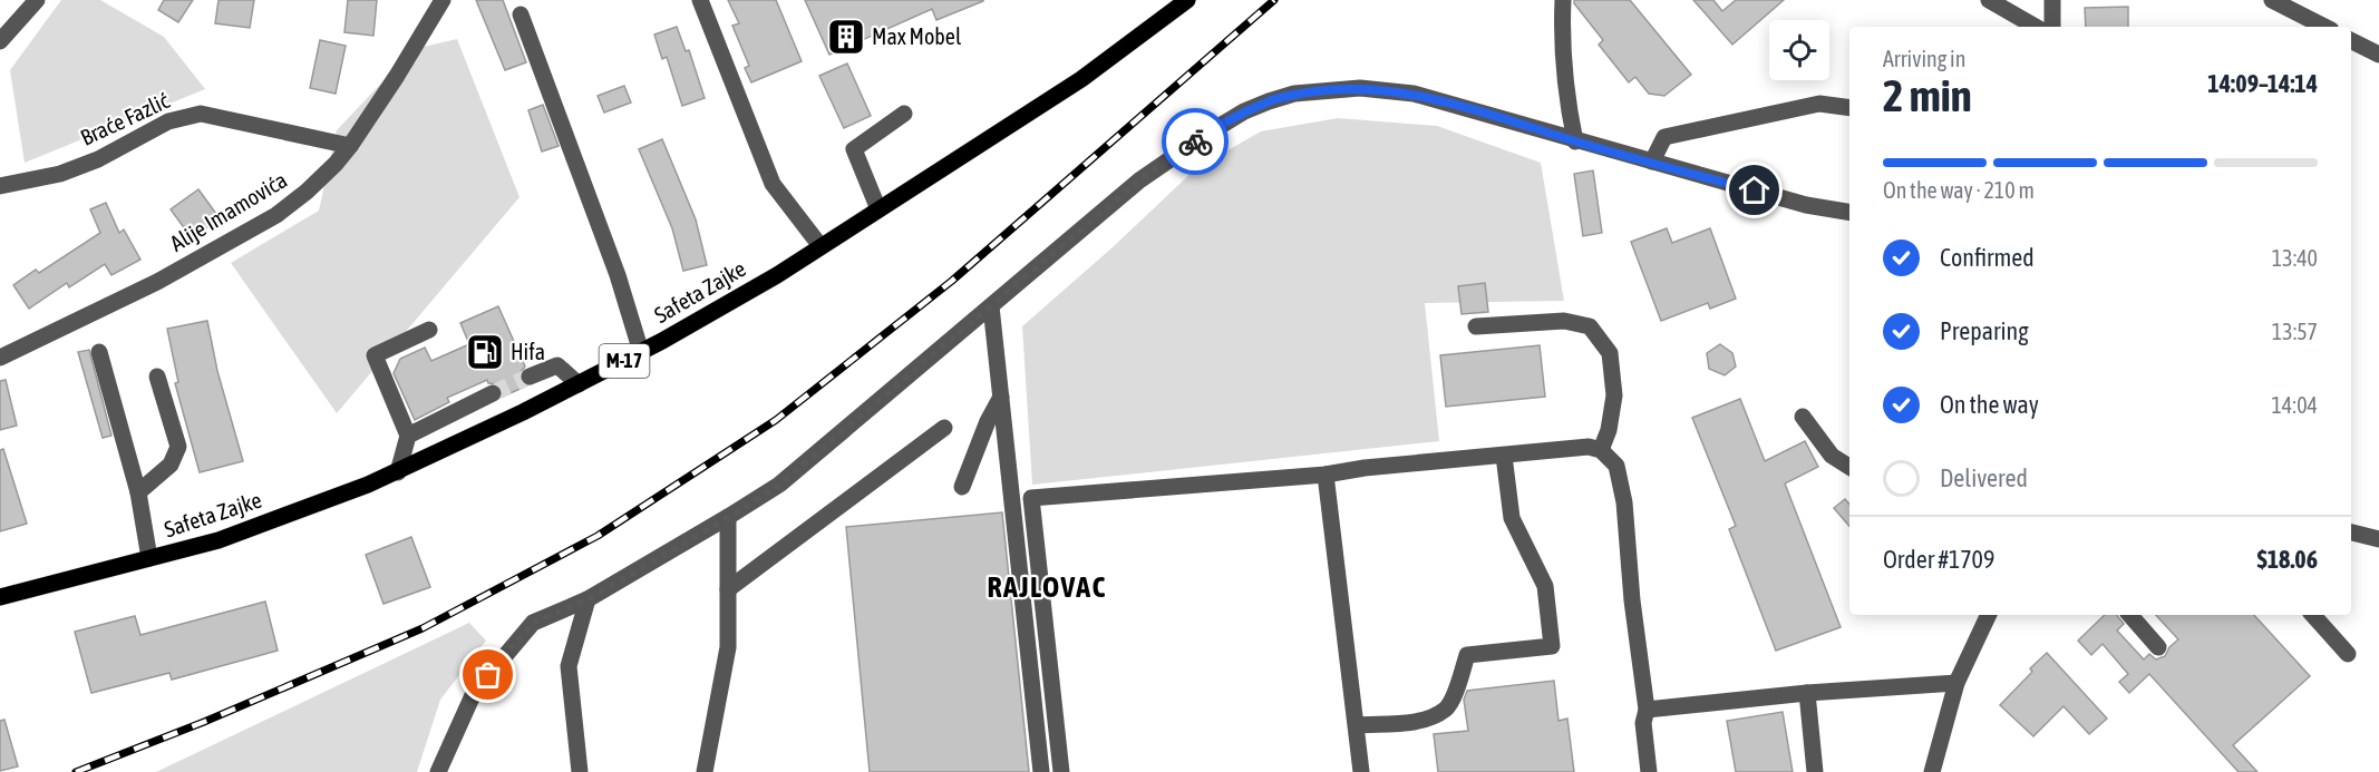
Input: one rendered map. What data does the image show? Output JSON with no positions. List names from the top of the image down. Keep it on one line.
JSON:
{"streets":{"main road":["Safeta Zajke","M-17"],"street":["Braće Fazlić","Alije Imamovića"]},"crossings":[["Braće Fazlić","Alije Imamovića"]],"districts":["RAJLOVAC"],"places":{"building":["Max Mobel"],"fuel station":["Hifa"]},"page":{"heading":["2 min","Arriving in","14:09–14:14"],"panel":["Order #1709","$18.06"],"bar":"On the way · 210 m","list":[["Confirmed","13:40"],["Preparing","13:57"],["On the way","14:04"],"Delivered"]}}
